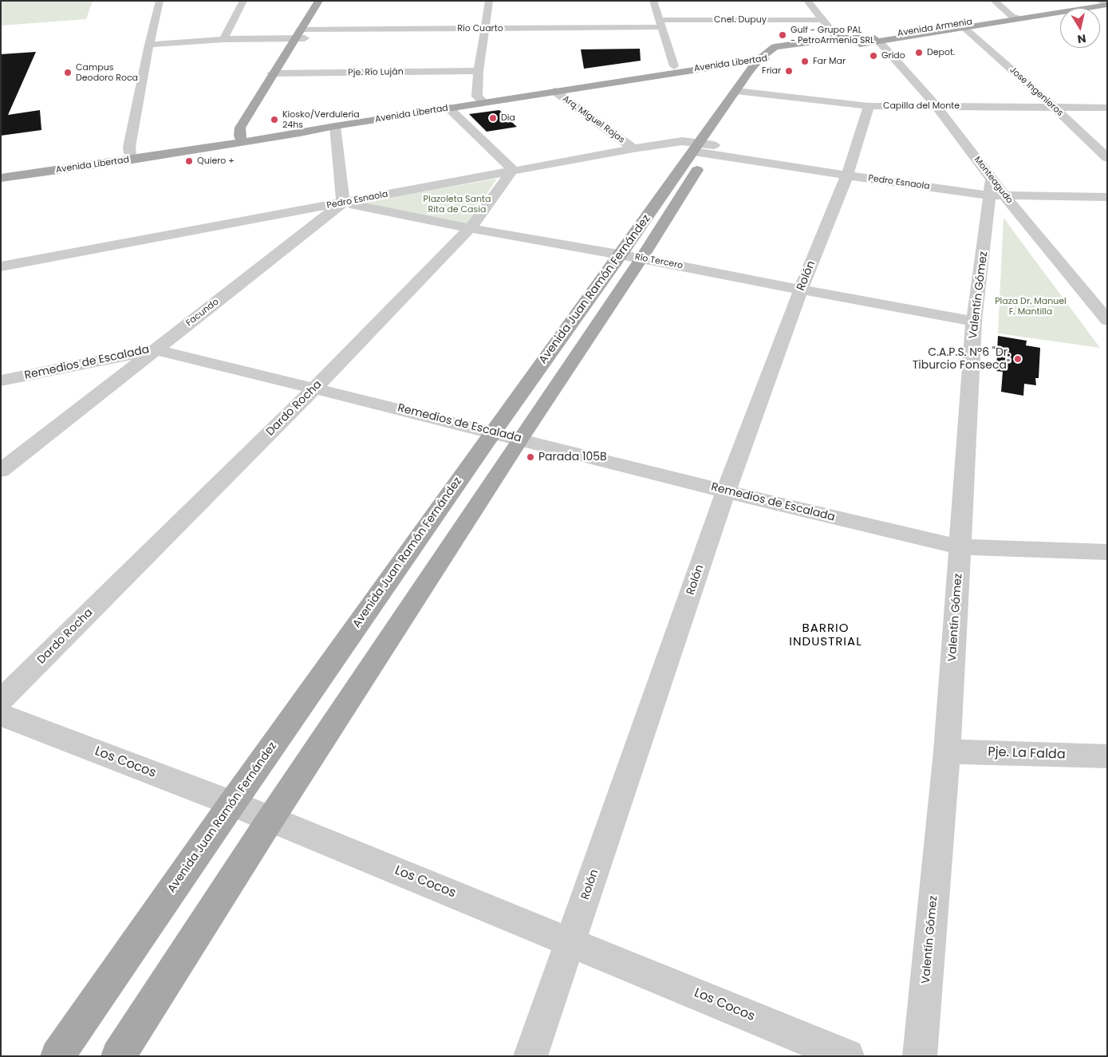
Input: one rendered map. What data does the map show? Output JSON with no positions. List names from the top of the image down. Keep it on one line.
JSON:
{"streets":{"main road":["Avenida Armenia","Avenida Libertad","Avenida Juan Ramón Fernández"],"street":["Cnel. Dupuy","Río Cuarto","Pje. Río Luján","Jose Ingenieros","Capilla del Monte","Arq. Miguel Rojas","Monteagudo","Pedro Esnaola","Río Tercero","Rolón","Valentín Gómez","Facundo","Remedios de Escalada","Dardo Rocha","Pje. La Falda","Los Cocos"]},"crossings":[["Cnel. Dupuy","Río Cuarto"],["Avenida Armenia","Avenida Libertad"],["Avenida Armenia","Jose Ingenieros"],["Avenida Armenia","Capilla del Monte"],["Avenida Armenia","Monteagudo"],["Avenida Armenia","Avenida Juan Ramón Fernández"],["Avenida Libertad","Capilla del Monte"],["Avenida Libertad","Arq. Miguel Rojas"],["Avenida Libertad","Avenida Juan Ramón Fernández"],["Jose Ingenieros","Capilla del Monte"],["Capilla del Monte","Monteagudo"],["Capilla del Monte","Rolón"],["Capilla del Monte","Avenida Juan Ramón Fernández"],["Arq. Miguel Rojas","Pedro Esnaola"],["Monteagudo","Pedro Esnaola"],["Monteagudo","Valentín Gómez"],["Pedro Esnaola","Río Tercero"],["Pedro Esnaola","Rolón"],["Pedro Esnaola","Avenida Juan Ramón Fernández"],["Pedro Esnaola","Valentín Gómez"],["Pedro Esnaola","Facundo"],["Pedro Esnaola","Dardo Rocha"],["Río Tercero","Rolón"],["Río Tercero","Avenida Juan Ramón Fernández"],["Río Tercero","Valentín Gómez"],["Río Tercero","Facundo"],["Río Tercero","Dardo Rocha"],["Rolón","Remedios de Escalada"],["Rolón","Los Cocos"],["Avenida Juan Ramón Fernández","Remedios de Escalada"],["Avenida Juan Ramón Fernández","Los Cocos"],["Valentín Gómez","Remedios de Escalada"],["Valentín Gómez","Pje. La Falda"],["Facundo","Remedios de Escalada"],["Remedios de Escalada","Dardo Rocha"]],"districts":["BARRIO INDUSTRIAL"],"parks":["Plazoleta Santa Rita de Casia","Plaza Dr. Manuel F. Mantilla"],"places":["Gulf - Grupo PAL - PetroArmenia SRL","Depot.","Grido","Far Mar","Friar","Campus Deodoro Roca","Dia","Kiosko/Verdulería 24hs","Quiero +","C.A.P.S. Nº6 \"Dr. Tiburcio Fonseca\"","Parada 105B"],"north":"bottom"}
